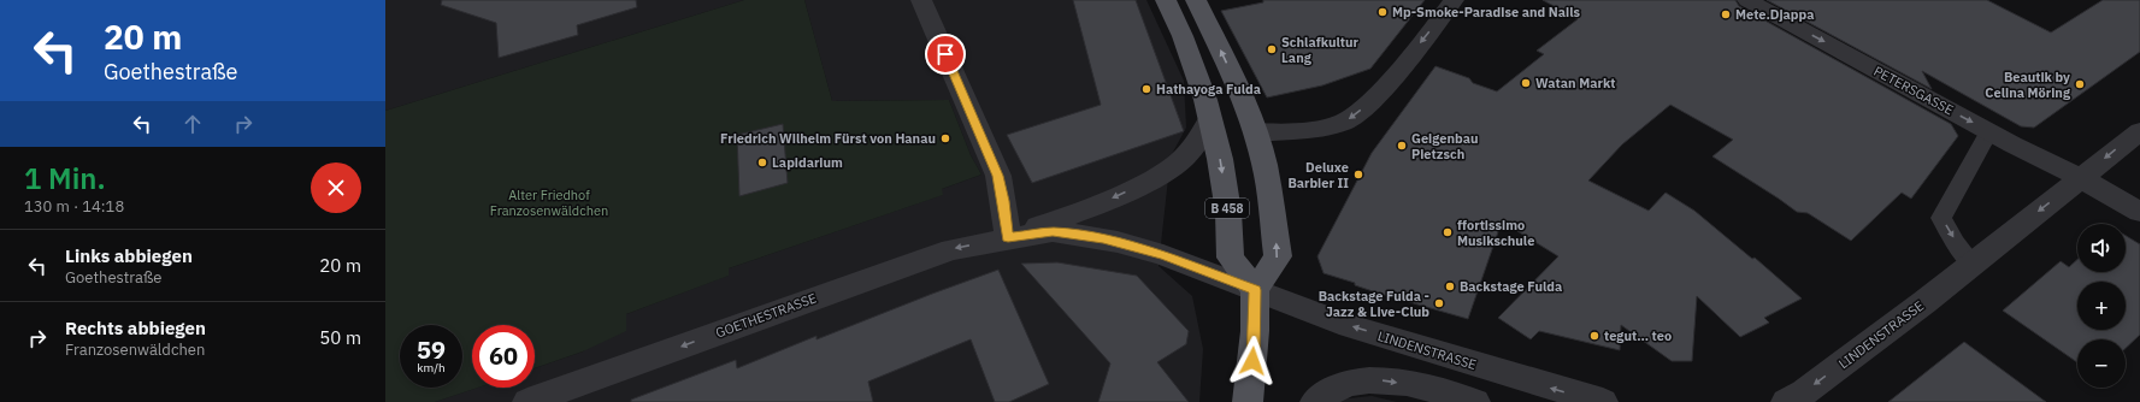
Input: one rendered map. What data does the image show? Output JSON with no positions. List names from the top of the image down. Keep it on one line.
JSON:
{"streets":{"main road":["B 458"],"street":["PETERSGASSE","GOETHESTRASSE","LINDENSTRASSE"]},"crossings":[["PETERSGASSE","LINDENSTRASSE"],["B 458","GOETHESTRASSE"],["B 458","LINDENSTRASSE"],["GOETHESTRASSE","LINDENSTRASSE"]],"one_way":["PETERSGASSE","GOETHESTRASSE","LINDENSTRASSE"],"parks":["Alter Friedhof Franzosenwäldchen"],"places":["Mp-Smoke-Paradise and Nails","Mete.Djappa","Schlafkultur Lang","Watan Markt","Beautik by Celina Möring","Hathayoga Fulda","Friedrich Wilhelm Fürst von Hanau","Geigenbau Pietzsch","Lapidarium","Deluxe Barbier II","ffortissimo Musikschule","Backstage Fulda","Backstage Fulda - Jazz & Live-Club","tegut… teo"],"page":{"turn":["20 m","Goethestraße"],"heading":["1 Min.","130 m · 14:18"],"map_buttons":["+","−"],"list":[{"name":"Links abbiegen","note":"Goethestraße","value":"20 m"},{"name":"Rechts abbiegen","note":"Franzosenwäldchen","value":"50 m"}],"speed":"59 km/h","limit":"60"}}
